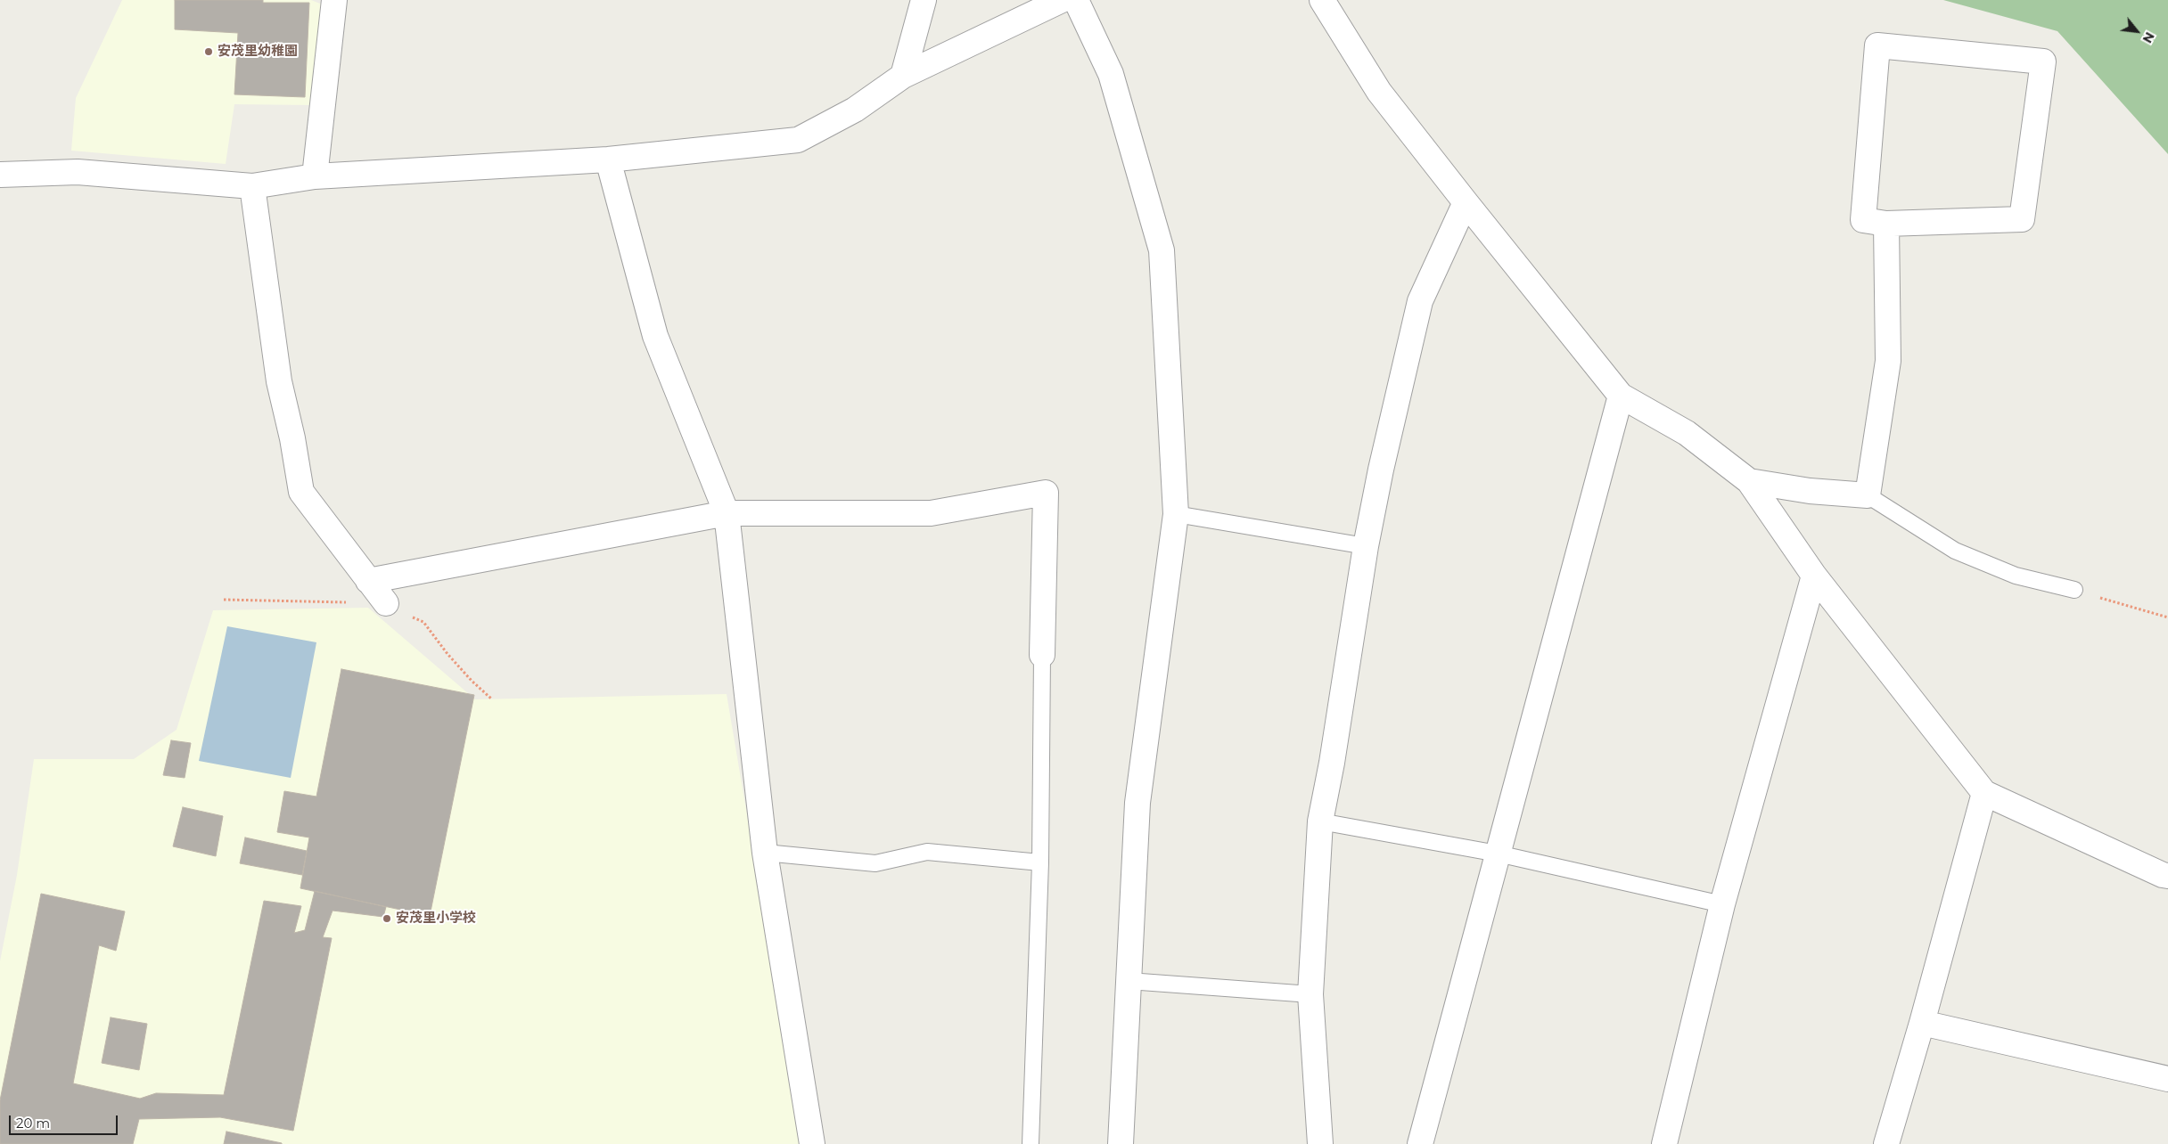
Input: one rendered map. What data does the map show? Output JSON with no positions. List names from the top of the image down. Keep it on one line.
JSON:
{"places":["安茂里幼稚園","安茂里小学校"],"scale_bar":"20 m","north":"bottom right"}
